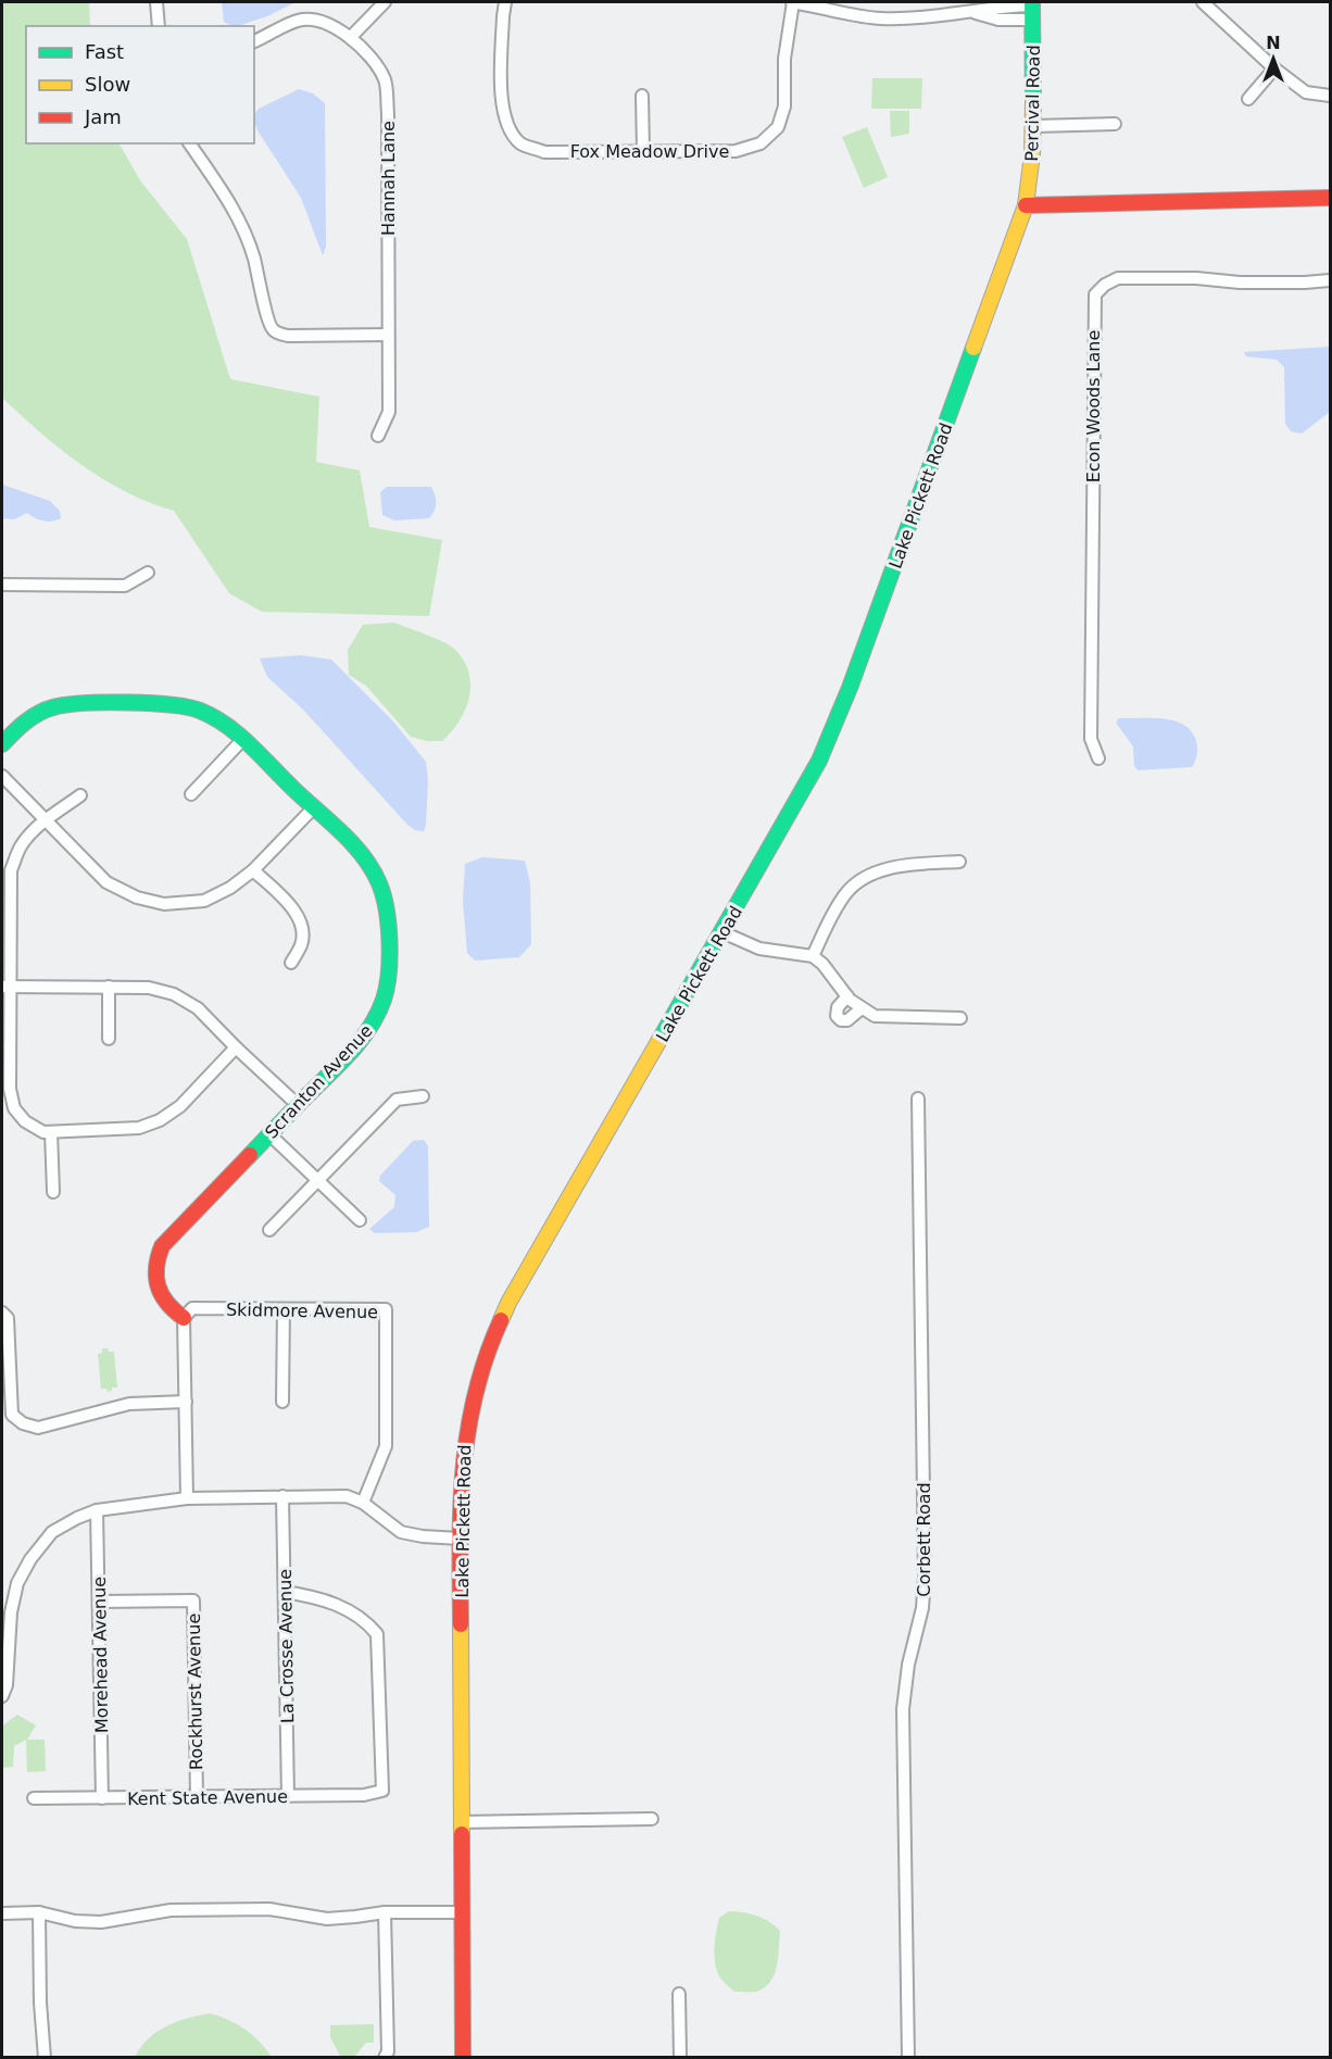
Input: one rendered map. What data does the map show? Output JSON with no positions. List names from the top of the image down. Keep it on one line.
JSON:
{"streets":{"main road":["Percival Road","Lake Pickett Road","Scranton Avenue"],"street":["Fox Meadow Drive","Hannah Lane","Econ Woods Lane","Skidmore Avenue","Corbett Road","La Crosse Avenue","Morehead Avenue","Rockhurst Avenue","Kent State Avenue"]},"crossings":[["Percival Road","Lake Pickett Road"],["Scranton Avenue","Skidmore Avenue"],["La Crosse Avenue","Kent State Avenue"],["Morehead Avenue","Rockhurst Avenue"],["Morehead Avenue","Kent State Avenue"],["Rockhurst Avenue","Kent State Avenue"]],"legend":["Fast","Slow","Jam"],"north":"top"}
